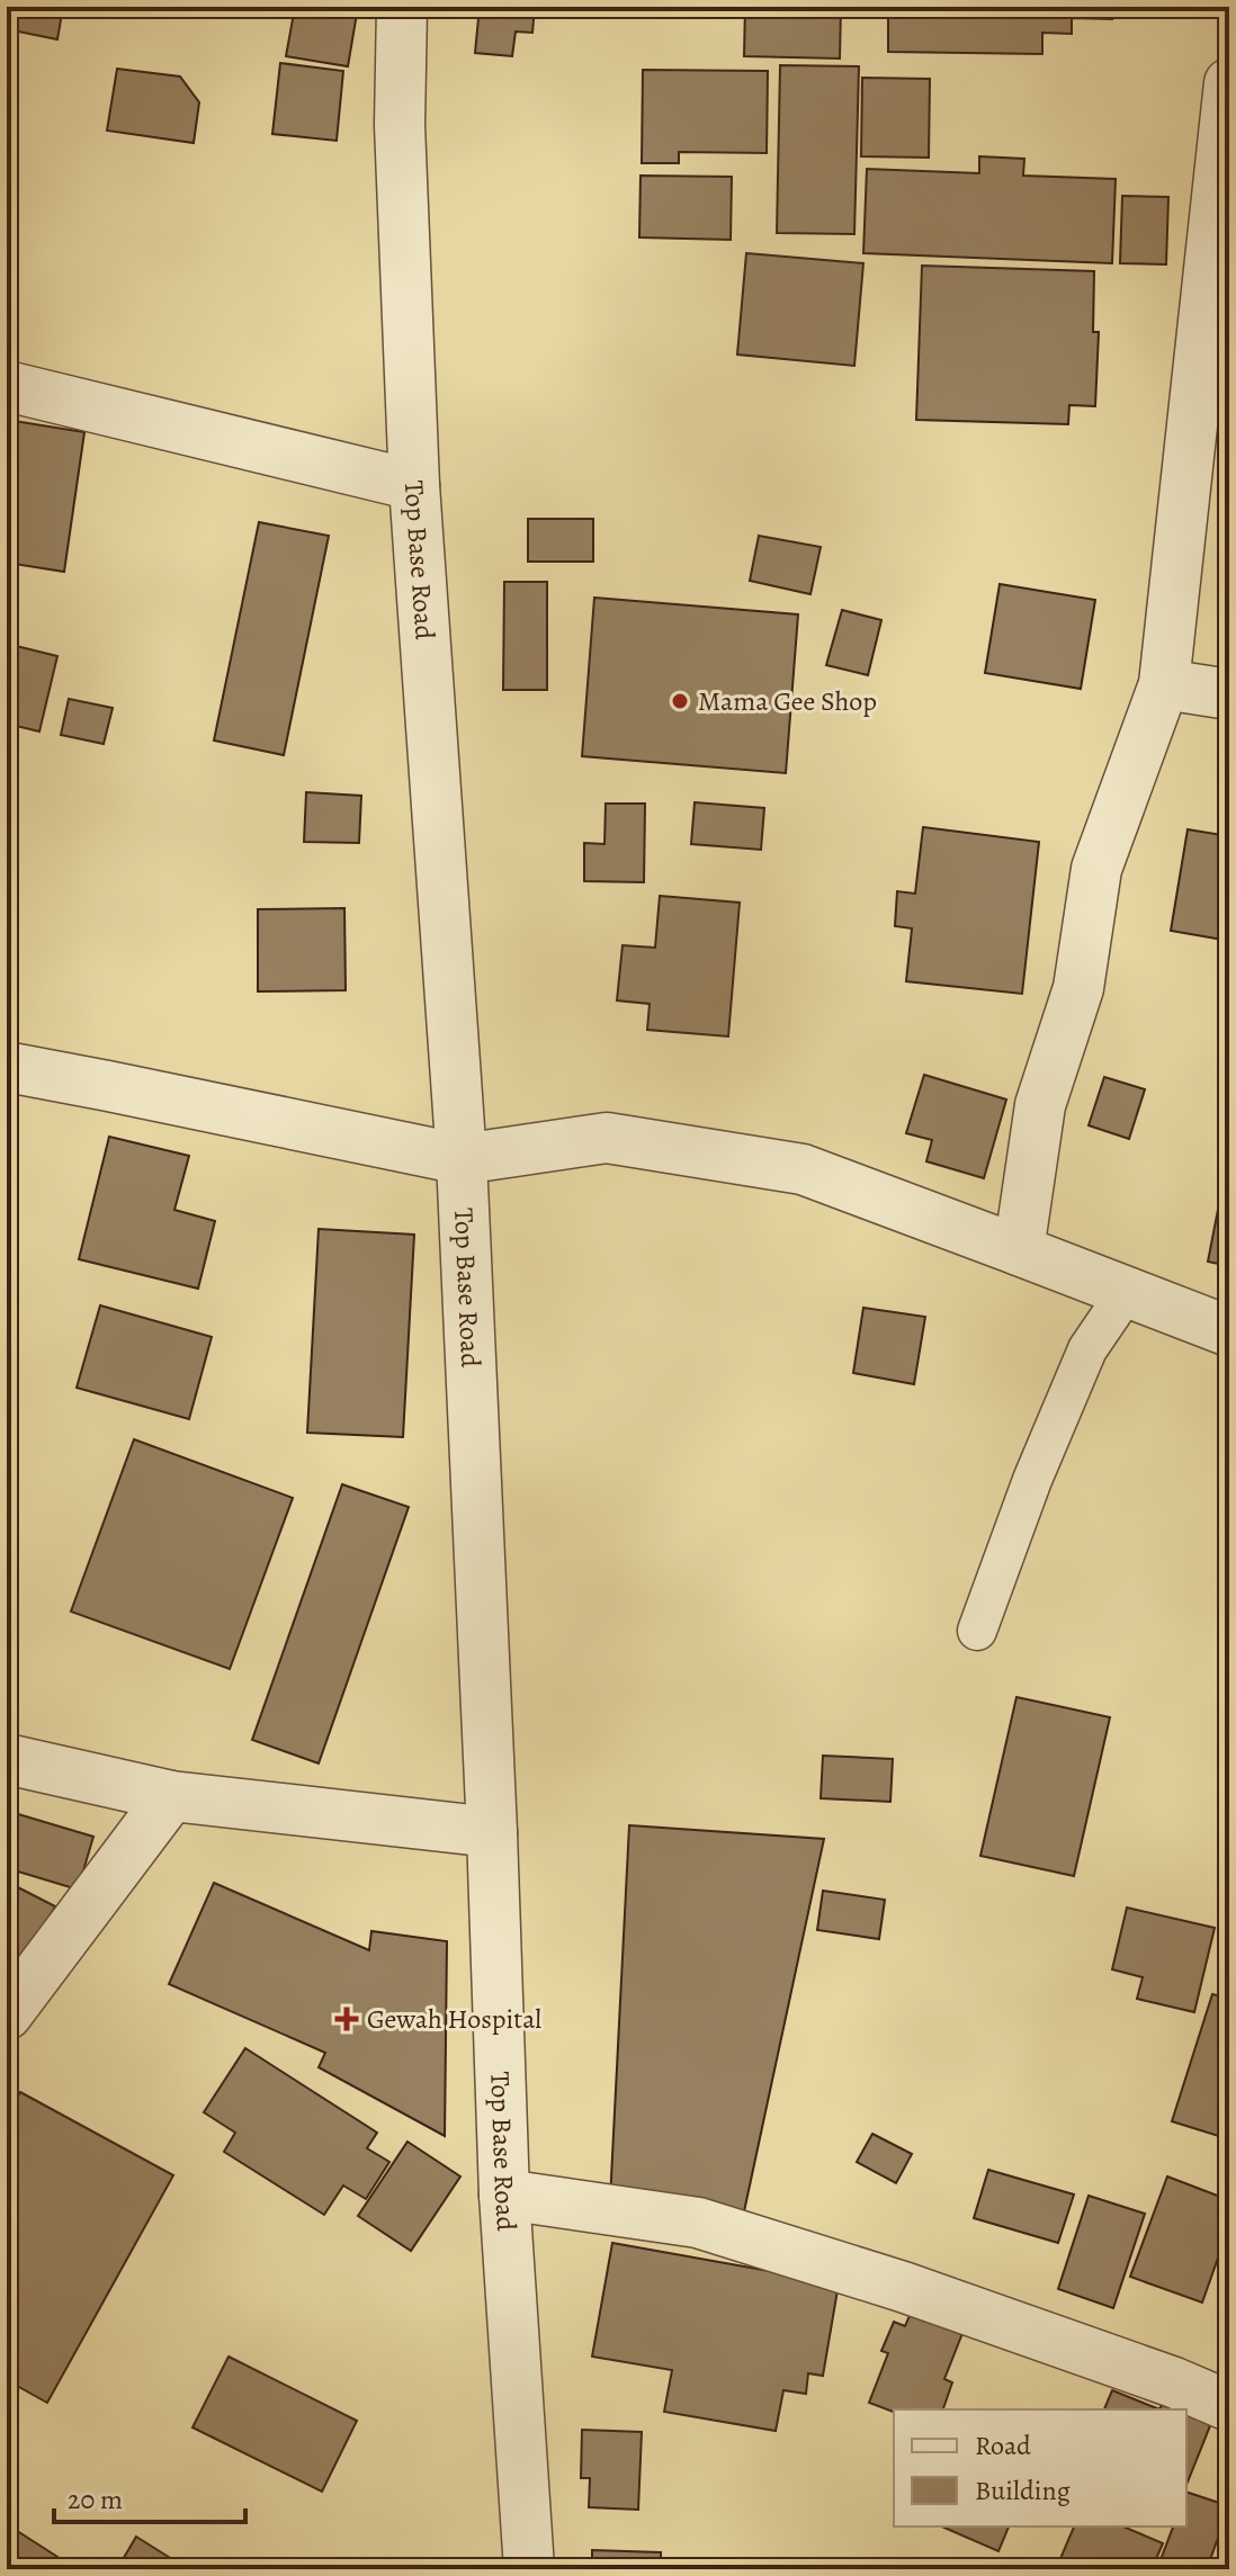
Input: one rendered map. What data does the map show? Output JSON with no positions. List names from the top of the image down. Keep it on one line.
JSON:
{"streets":{"street":["Top Base Road"]},"places":{"other":["Mama Gee Shop"],"health":["Gewah Hospital"]},"legend":["Road","Building"],"scale_bar":"20 m"}
